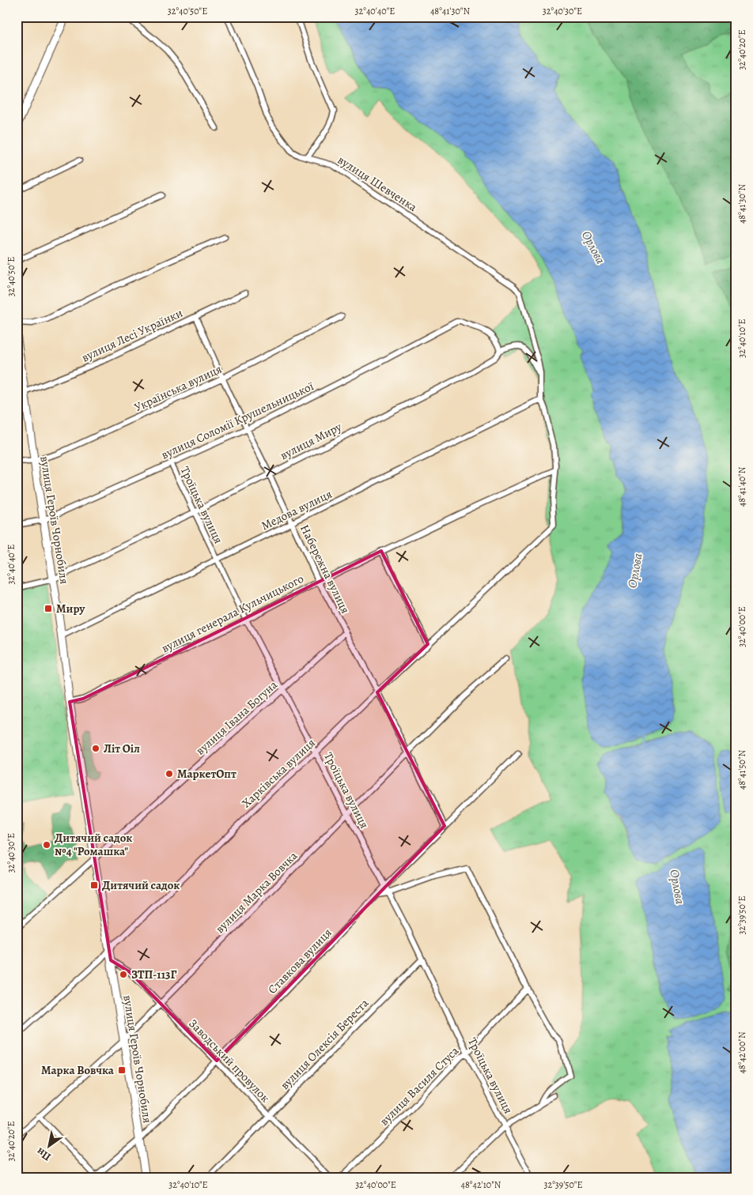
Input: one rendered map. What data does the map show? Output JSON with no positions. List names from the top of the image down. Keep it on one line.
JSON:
{"streets":{"street":["вулиця Шевченка","вулиця Лесі Українки","Українська вулиця","вулиця Соломії Крушельницької","вулиця Миру","Троїцька вулиця","Медова вулиця","вулиця Героїв Чорнобиля","Набережна вулиця","вулиця генерала Кульчицького","вулиця Івана Богуна","Харківська вулиця","вулиця Марка Вовчка","Ставкова вулиця","вулиця Олексія Береста","Заводський провулок","вулиця Василя Стуса"]},"crossings":[["вулиця Лесі Українки","вулиця Героїв Чорнобиля"],["вулиця Лесі Українки","Набережна вулиця"],["Українська вулиця","вулиця Героїв Чорнобиля"],["Українська вулиця","Набережна вулиця"],["вулиця Соломії Крушельницької","вулиця Миру"],["вулиця Соломії Крушельницької","Троїцька вулиця"],["вулиця Соломії Крушельницької","вулиця Героїв Чорнобиля"],["вулиця Соломії Крушельницької","Набережна вулиця"],["вулиця Миру","Троїцька вулиця"],["вулиця Миру","вулиця Героїв Чорнобиля"],["вулиця Миру","Набережна вулиця"],["Троїцька вулиця","Медова вулиця"],["Троїцька вулиця","вулиця генерала Кульчицького"],["Троїцька вулиця","вулиця Івана Богуна"],["Троїцька вулиця","Харківська вулиця"],["Троїцька вулиця","вулиця Марка Вовчка"],["Троїцька вулиця","Ставкова вулиця"],["Троїцька вулиця","вулиця Олексія Береста"],["Троїцька вулиця","вулиця Василя Стуса"],["Медова вулиця","вулиця Героїв Чорнобиля"],["Медова вулиця","Набережна вулиця"],["вулиця Героїв Чорнобиля","вулиця генерала Кульчицького"],["вулиця Героїв Чорнобиля","вулиця Івана Богуна"],["вулиця Героїв Чорнобиля","Харківська вулиця"],["вулиця Героїв Чорнобиля","вулиця Марка Вовчка"],["вулиця Героїв Чорнобиля","Ставкова вулиця"],["вулиця Героїв Чорнобиля","Заводський провулок"],["Набережна вулиця","вулиця генерала Кульчицького"],["Набережна вулиця","вулиця Івана Богуна"],["Набережна вулиця","Харківська вулиця"],["Набережна вулиця","вулиця Марка Вовчка"],["Набережна вулиця","Ставкова вулиця"],["вулиця генерала Кульчицького","Харківська вулиця"],["вулиця Марка Вовчка","Заводський провулок"],["Ставкова вулиця","Заводський провулок"],["вулиця Олексія Береста","Заводський провулок"]],"water":["Орлова"],"places":{"transit":["Миру","Дитячий садок","Марка Вовчка"],"other":["Літ Оіл","МаркетОпт","Дитячий садок №4 \"Ромашка\"","ЗТП-113Г"]},"north":"bottom left","coordinates":["32°40'50\"E","32°40'40\"E","48°41'30\"N","32°40'30\"E","32°40'20\"E","32°40'10\"E","48°41'40\"N","32°40'00\"E","48°41'50\"N","32°39'50\"E","48°42'00\"N","48°42'10\"N"]}
